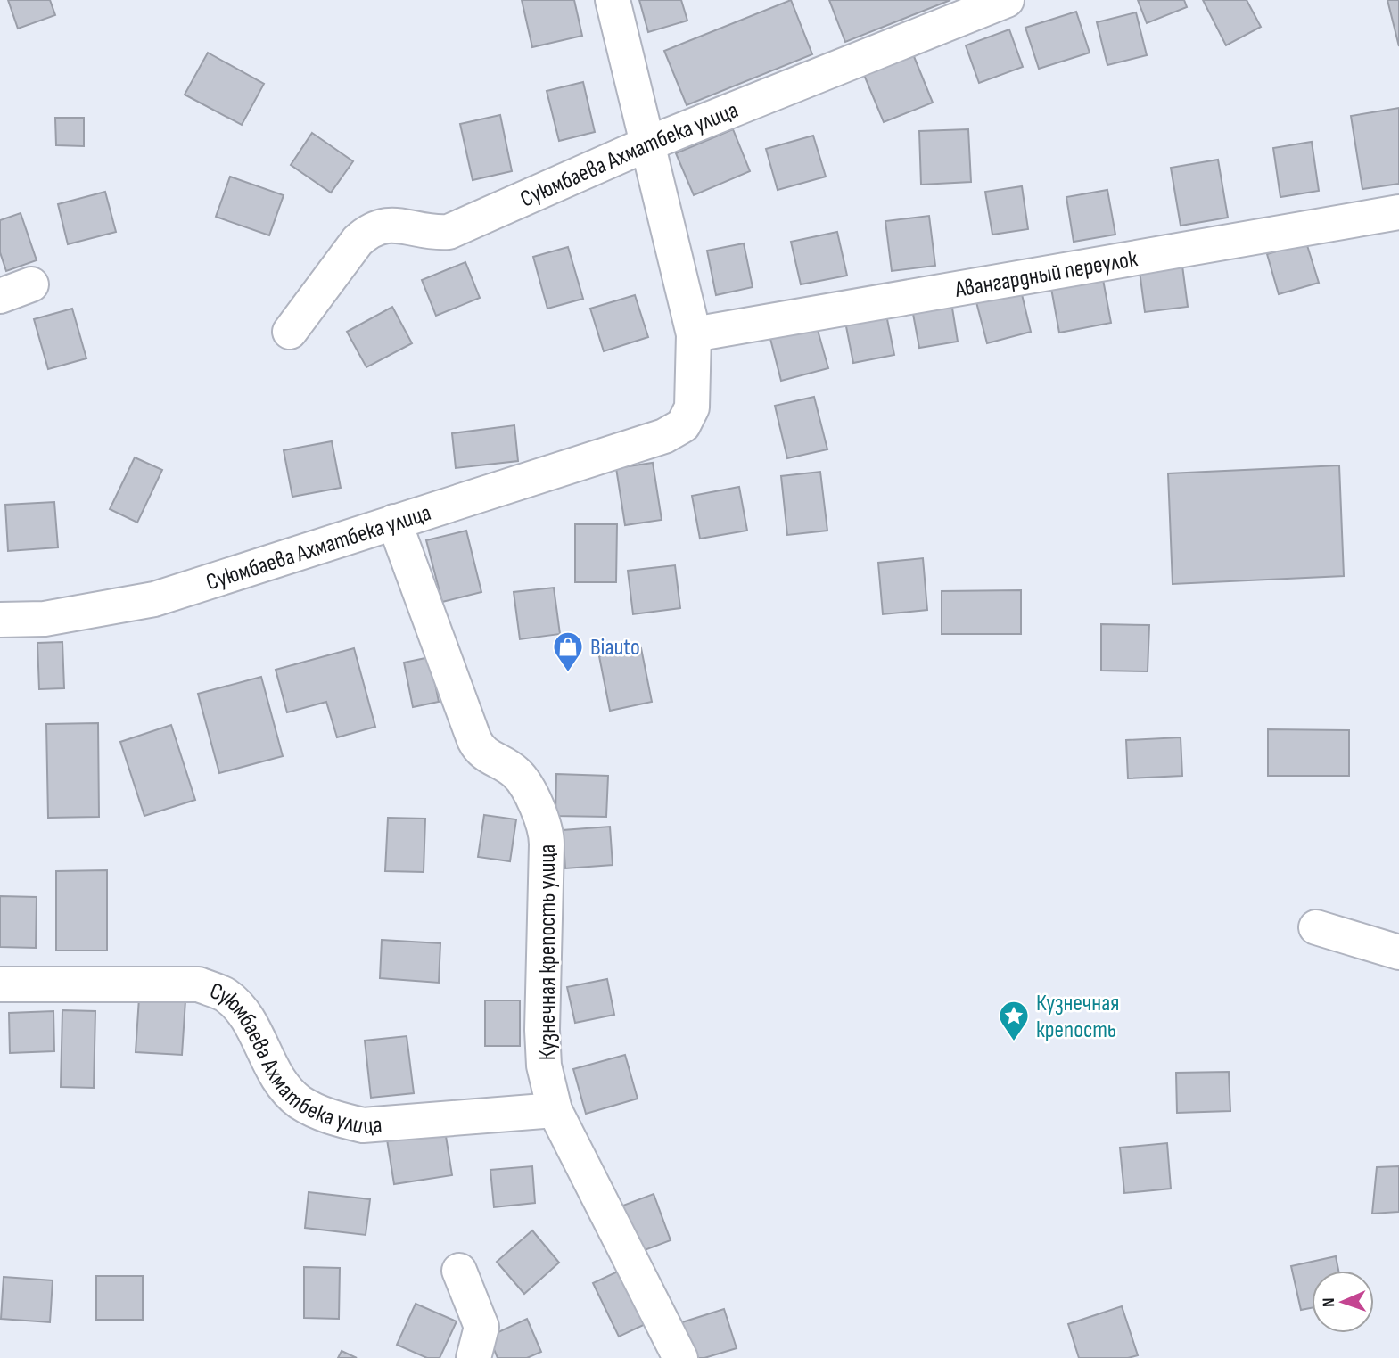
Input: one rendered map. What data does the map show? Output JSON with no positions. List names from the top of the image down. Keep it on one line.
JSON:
{"streets":{"street":["Суюмбаева Ахматбека улица","Авангардный переулок","Кузнечная крепость улица"]},"crossings":[["Суюмбаева Ахматбека улица","Авангардный переулок"],["Суюмбаева Ахматбека улица","Кузнечная крепость улица"]],"places":{"shop":["Biauto"],"place":["Кузнечная крепость"]},"north":"left"}
